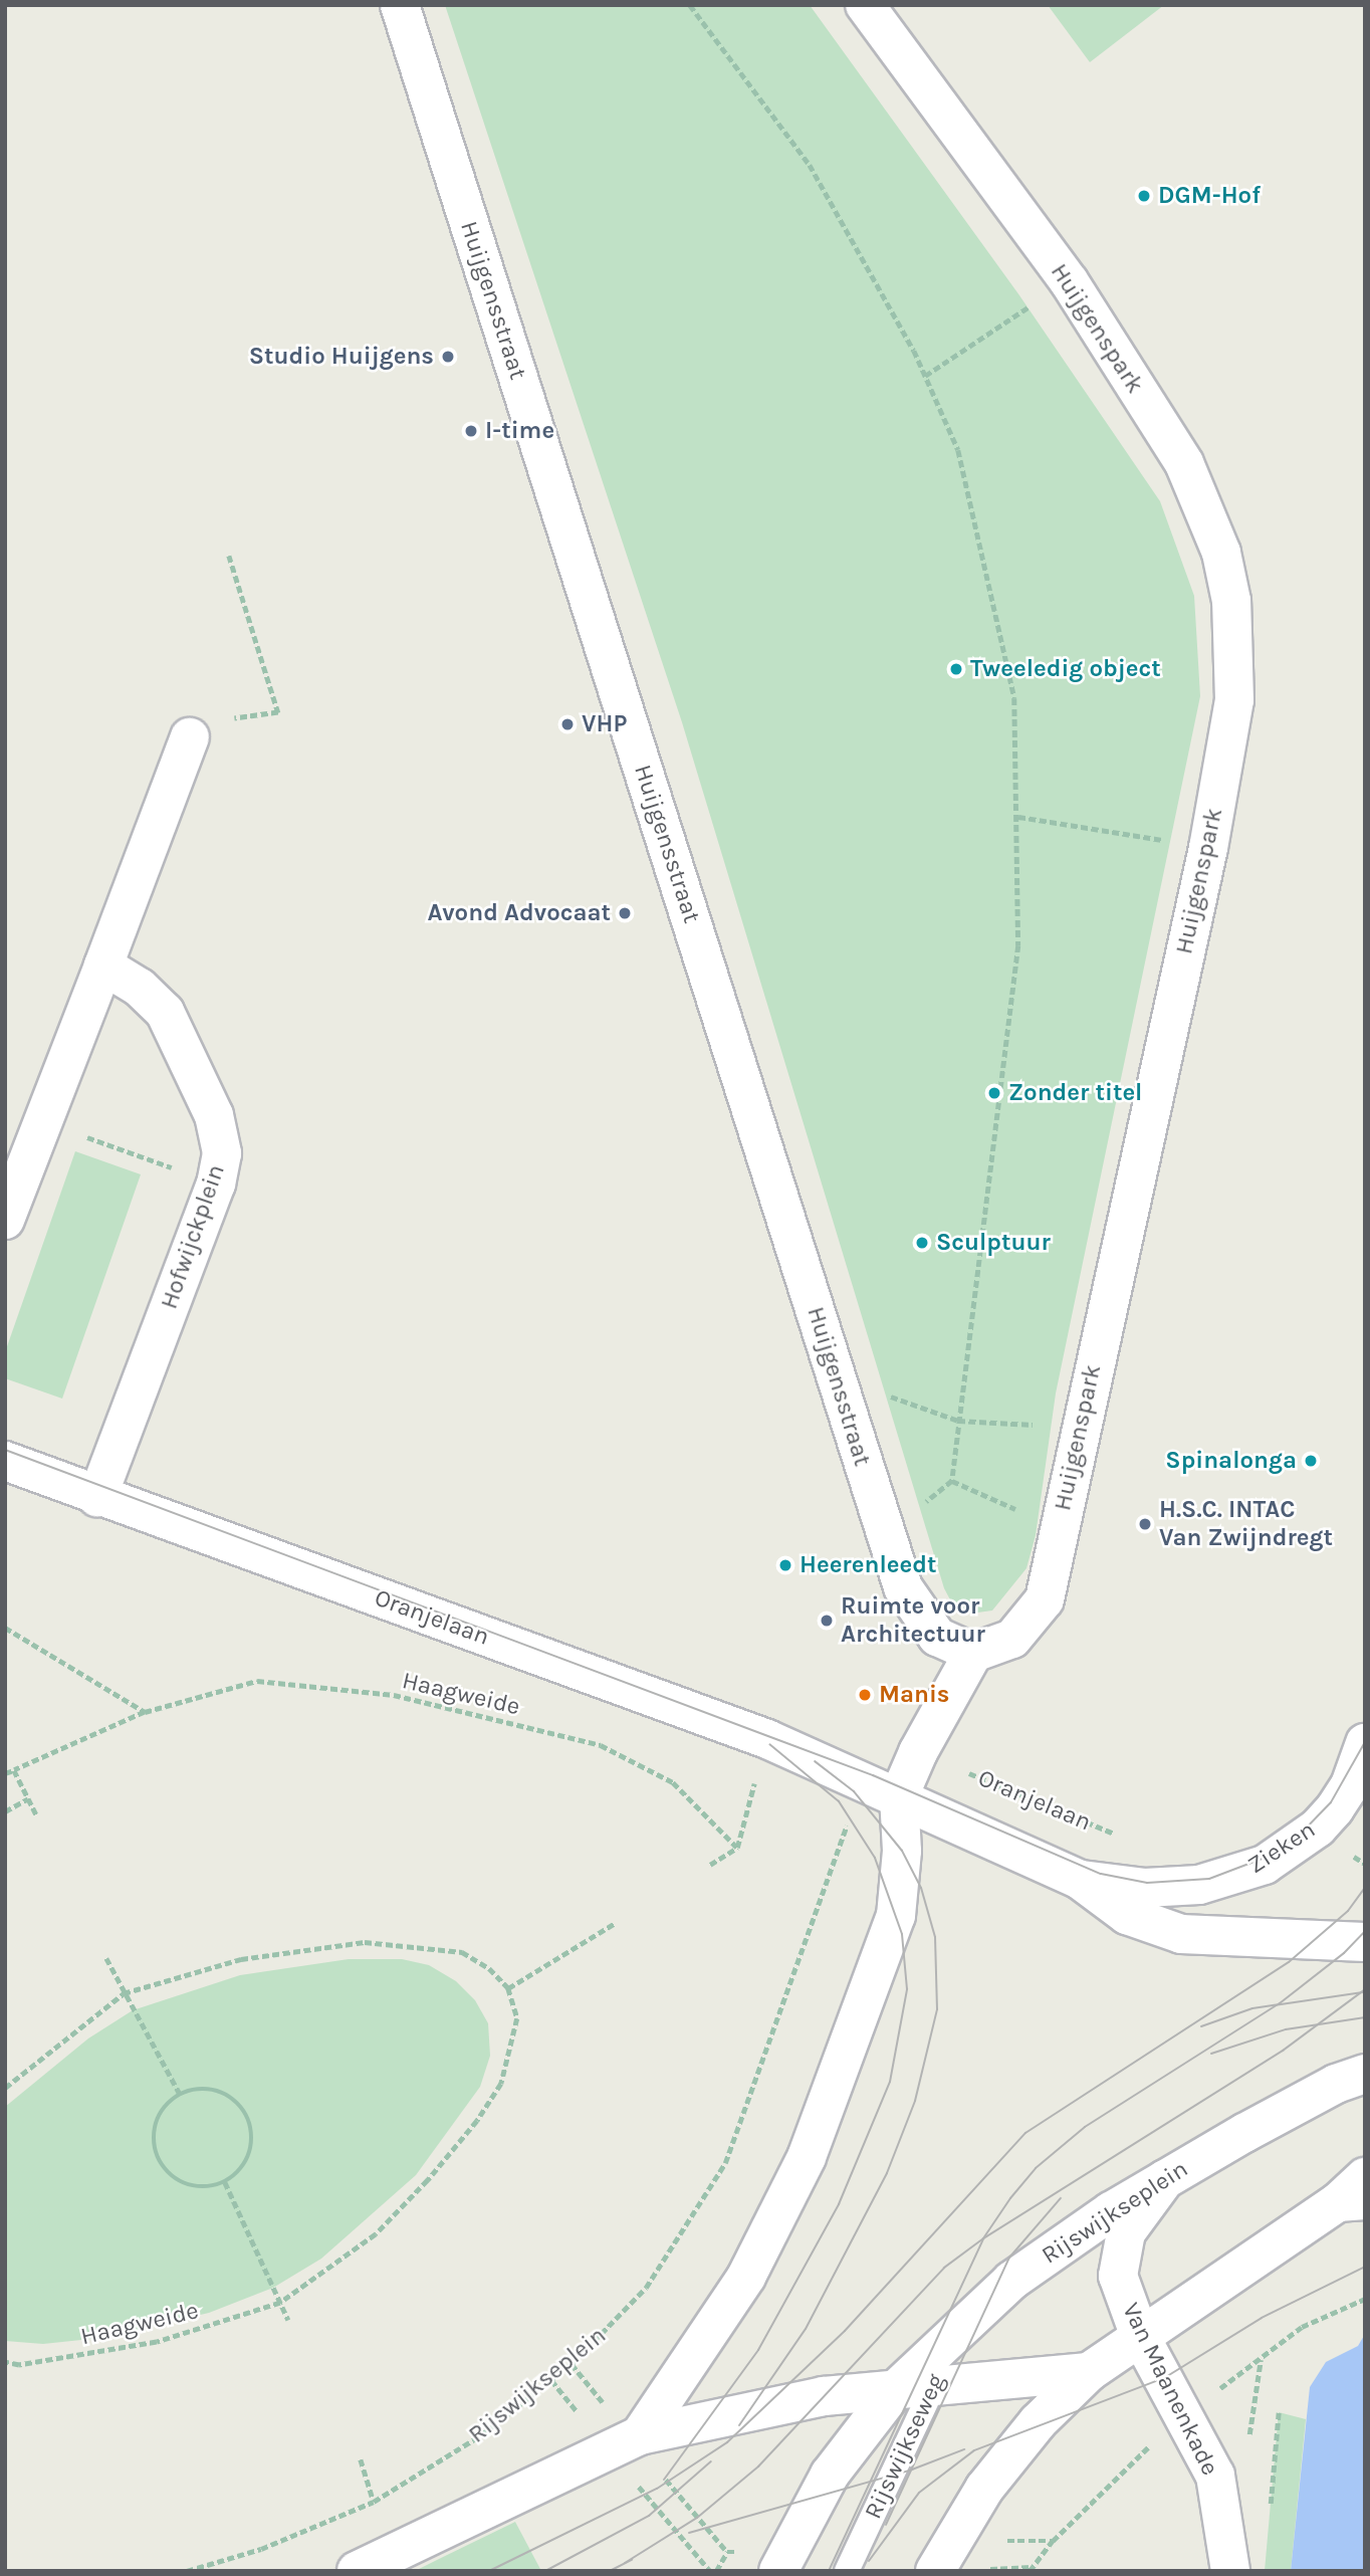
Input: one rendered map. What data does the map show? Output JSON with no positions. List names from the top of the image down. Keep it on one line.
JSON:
{"streets":{"street":["Huijgensstraat","Huijgenspark","Hofwijckplein","Oranjelaan","Zieken","Rijswijkseplein","Van Maanenkade","Rijswijkseweg"],"path":["Haagweide"]},"crossings":[["Huijgensstraat","Huijgenspark"],["Hofwijckplein","Oranjelaan"],["Oranjelaan","Zieken"],["Oranjelaan","Rijswijkseplein"],["Rijswijkseplein","Van Maanenkade"],["Rijswijkseplein","Rijswijkseweg"]],"places":["DGM-Hof","Studio Huijgens","I-time","Tweeledig object","VHP","Avond Advocaat","Zonder titel","Sculptuur","Spinalonga","H.S.C. INTAC Van Zwijndregt","Heerenleedt","Ruimte voor Architectuur","Manis"]}
